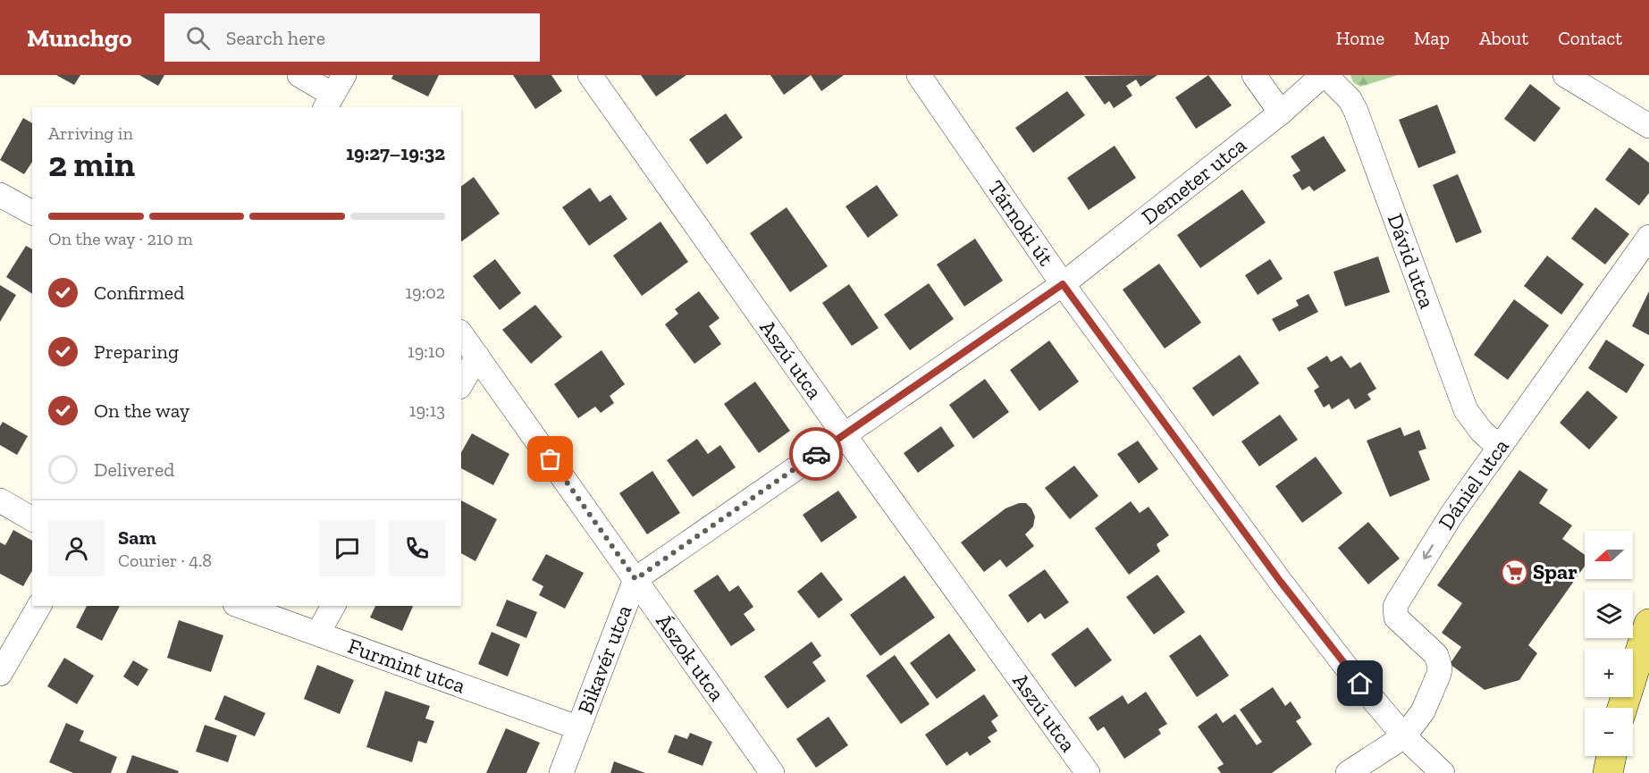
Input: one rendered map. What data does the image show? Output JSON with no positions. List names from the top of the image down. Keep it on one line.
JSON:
{"streets":{"street":["Demeter utca","Tárnoki út","Dávid utca","Aszú utca","Dániel utca","Ászok utca","Bikavér utca","Furmint utca"]},"crossings":[["Demeter utca","Tárnoki út"],["Demeter utca","Dávid utca"],["Demeter utca","Bikavér utca"],["Tárnoki út","Dániel utca"],["Tárnoki út","Bikavér utca"],["Dávid utca","Dániel utca"],["Aszú utca","Bikavér utca"],["Ászok utca","Bikavér utca"],["Bikavér utca","Furmint utca"]],"one_way":["Dániel utca"],"places":{"supermarket":["Spar"]},"north":"left","page":{"header":"Munchgo","search":"Search here","nav":["Home","Map","About","Contact"],"heading":["2 min","Arriving in","19:27–19:32"],"panel":["Sam","Courier · 4.8"],"bar":"On the way · 210 m","list":[["Confirmed","19:02"],["Preparing","19:10"],["On the way","19:13"],"Delivered"],"map_buttons":["+","−"]}}
